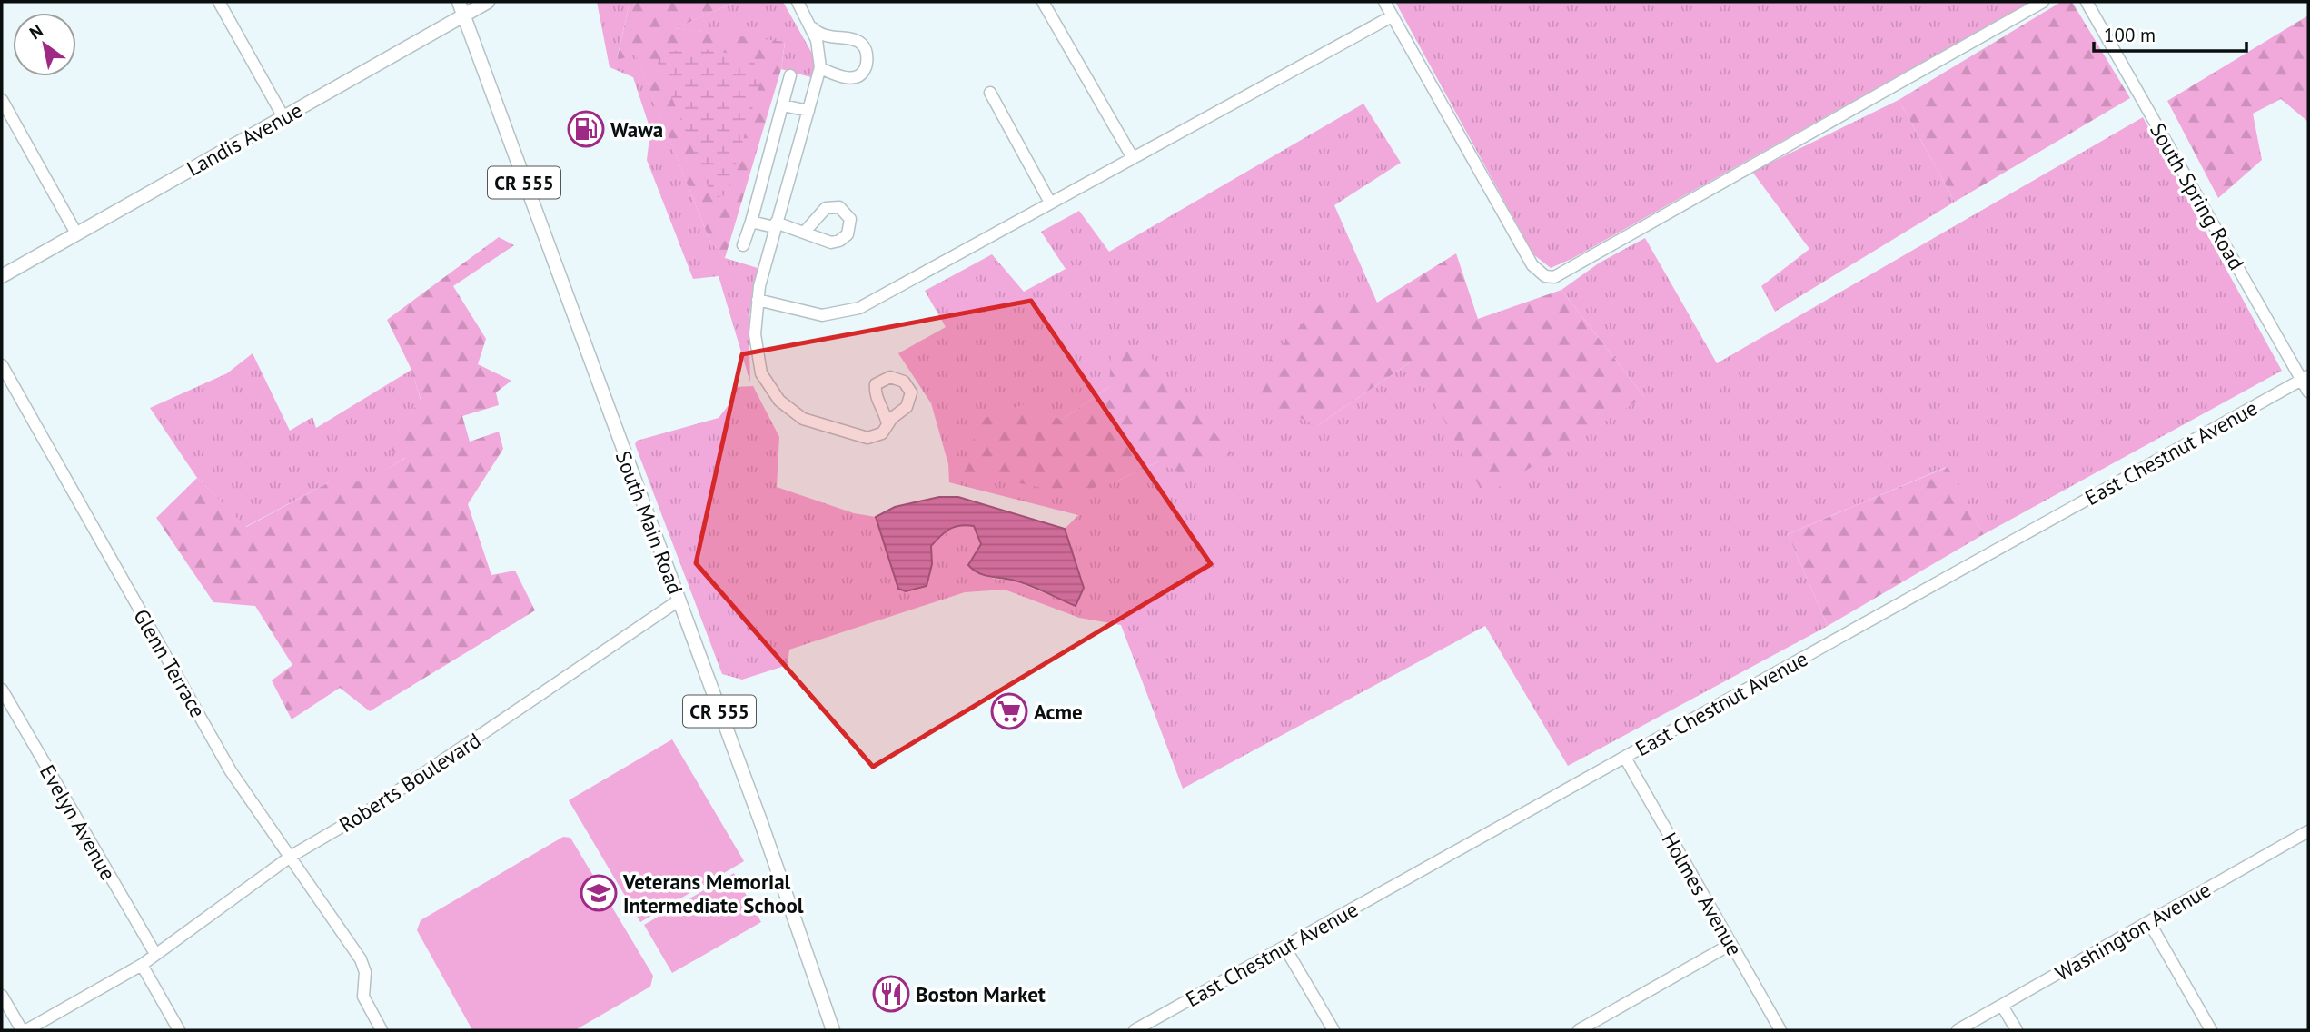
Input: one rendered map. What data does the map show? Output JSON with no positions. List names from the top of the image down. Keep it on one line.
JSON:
{"streets":{"main road":["Landis Avenue","CR 555","South Main Road"],"street":["South Spring Road","East Chestnut Avenue","Glenn Terrace","Roberts Boulevard","Evelyn Avenue","Holmes Avenue","Washington Avenue"]},"crossings":[["Landis Avenue","South Main Road"],["South Spring Road","East Chestnut Avenue"],["East Chestnut Avenue","Holmes Avenue"],["South Main Road","Roberts Boulevard"],["Glenn Terrace","Roberts Boulevard"],["Roberts Boulevard","Evelyn Avenue"]],"places":{"fuel station":["Wawa"],"supermarket":["Acme"],"school or university":["Veterans Memorial Intermediate School"],"restaurant":["Boston Market"]},"scale_bar":"100 m","north":"top left"}
